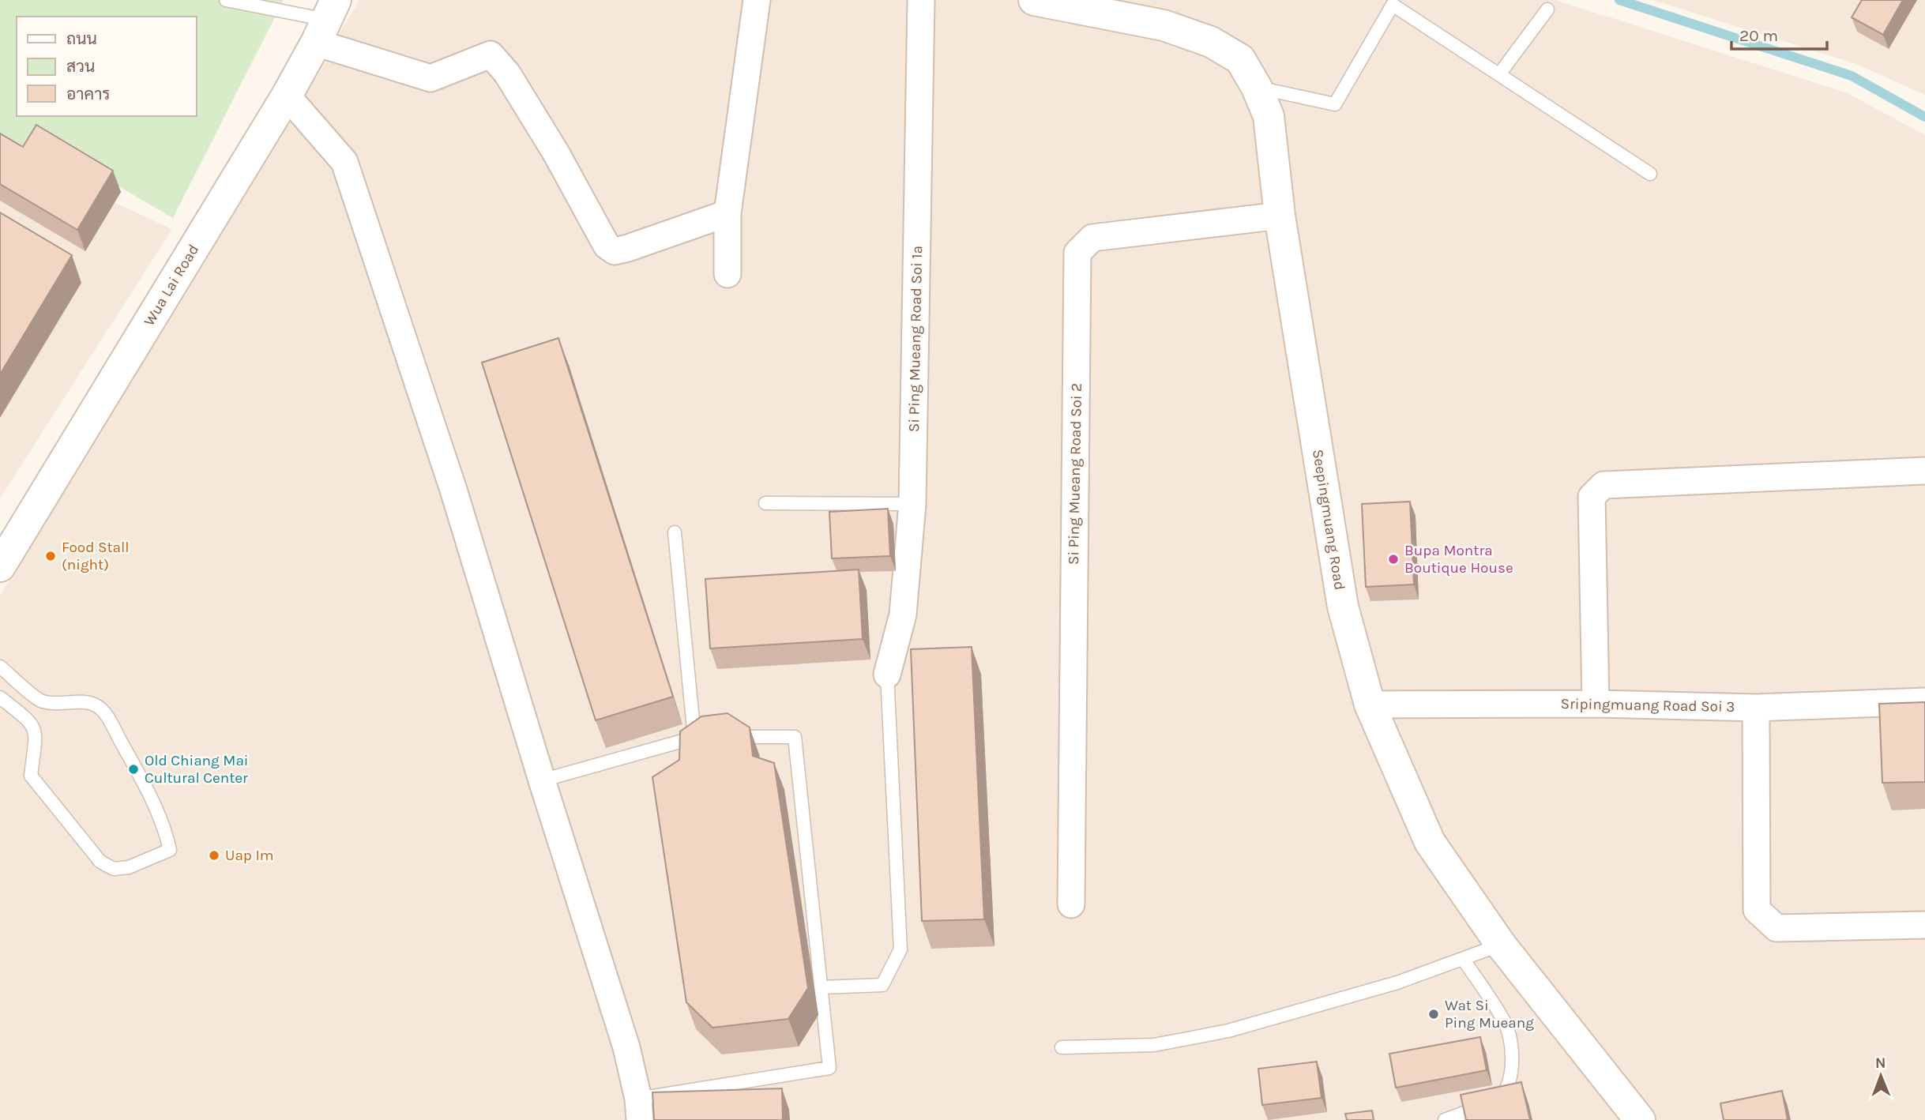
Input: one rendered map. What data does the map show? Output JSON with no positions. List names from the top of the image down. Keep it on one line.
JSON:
{"streets":{"street":["Wua Lai Road","Si Ping Mueang Road Soi 1a","Si Ping Mueang Road Soi 2","Seepingmuang Road","Sripingmuang Road Soi 3"]},"crossings":[["Si Ping Mueang Road Soi 2","Seepingmuang Road"],["Seepingmuang Road","Sripingmuang Road Soi 3"]],"places":["Food Stall (night)","Bupa Montra Boutique House","Old Chiang Mai Cultural Center","Uap Im","Wat Si Ping Mueang"],"legend":["ถนน","สวน","อาคาร"],"scale_bar":"20 m","north":"top"}
